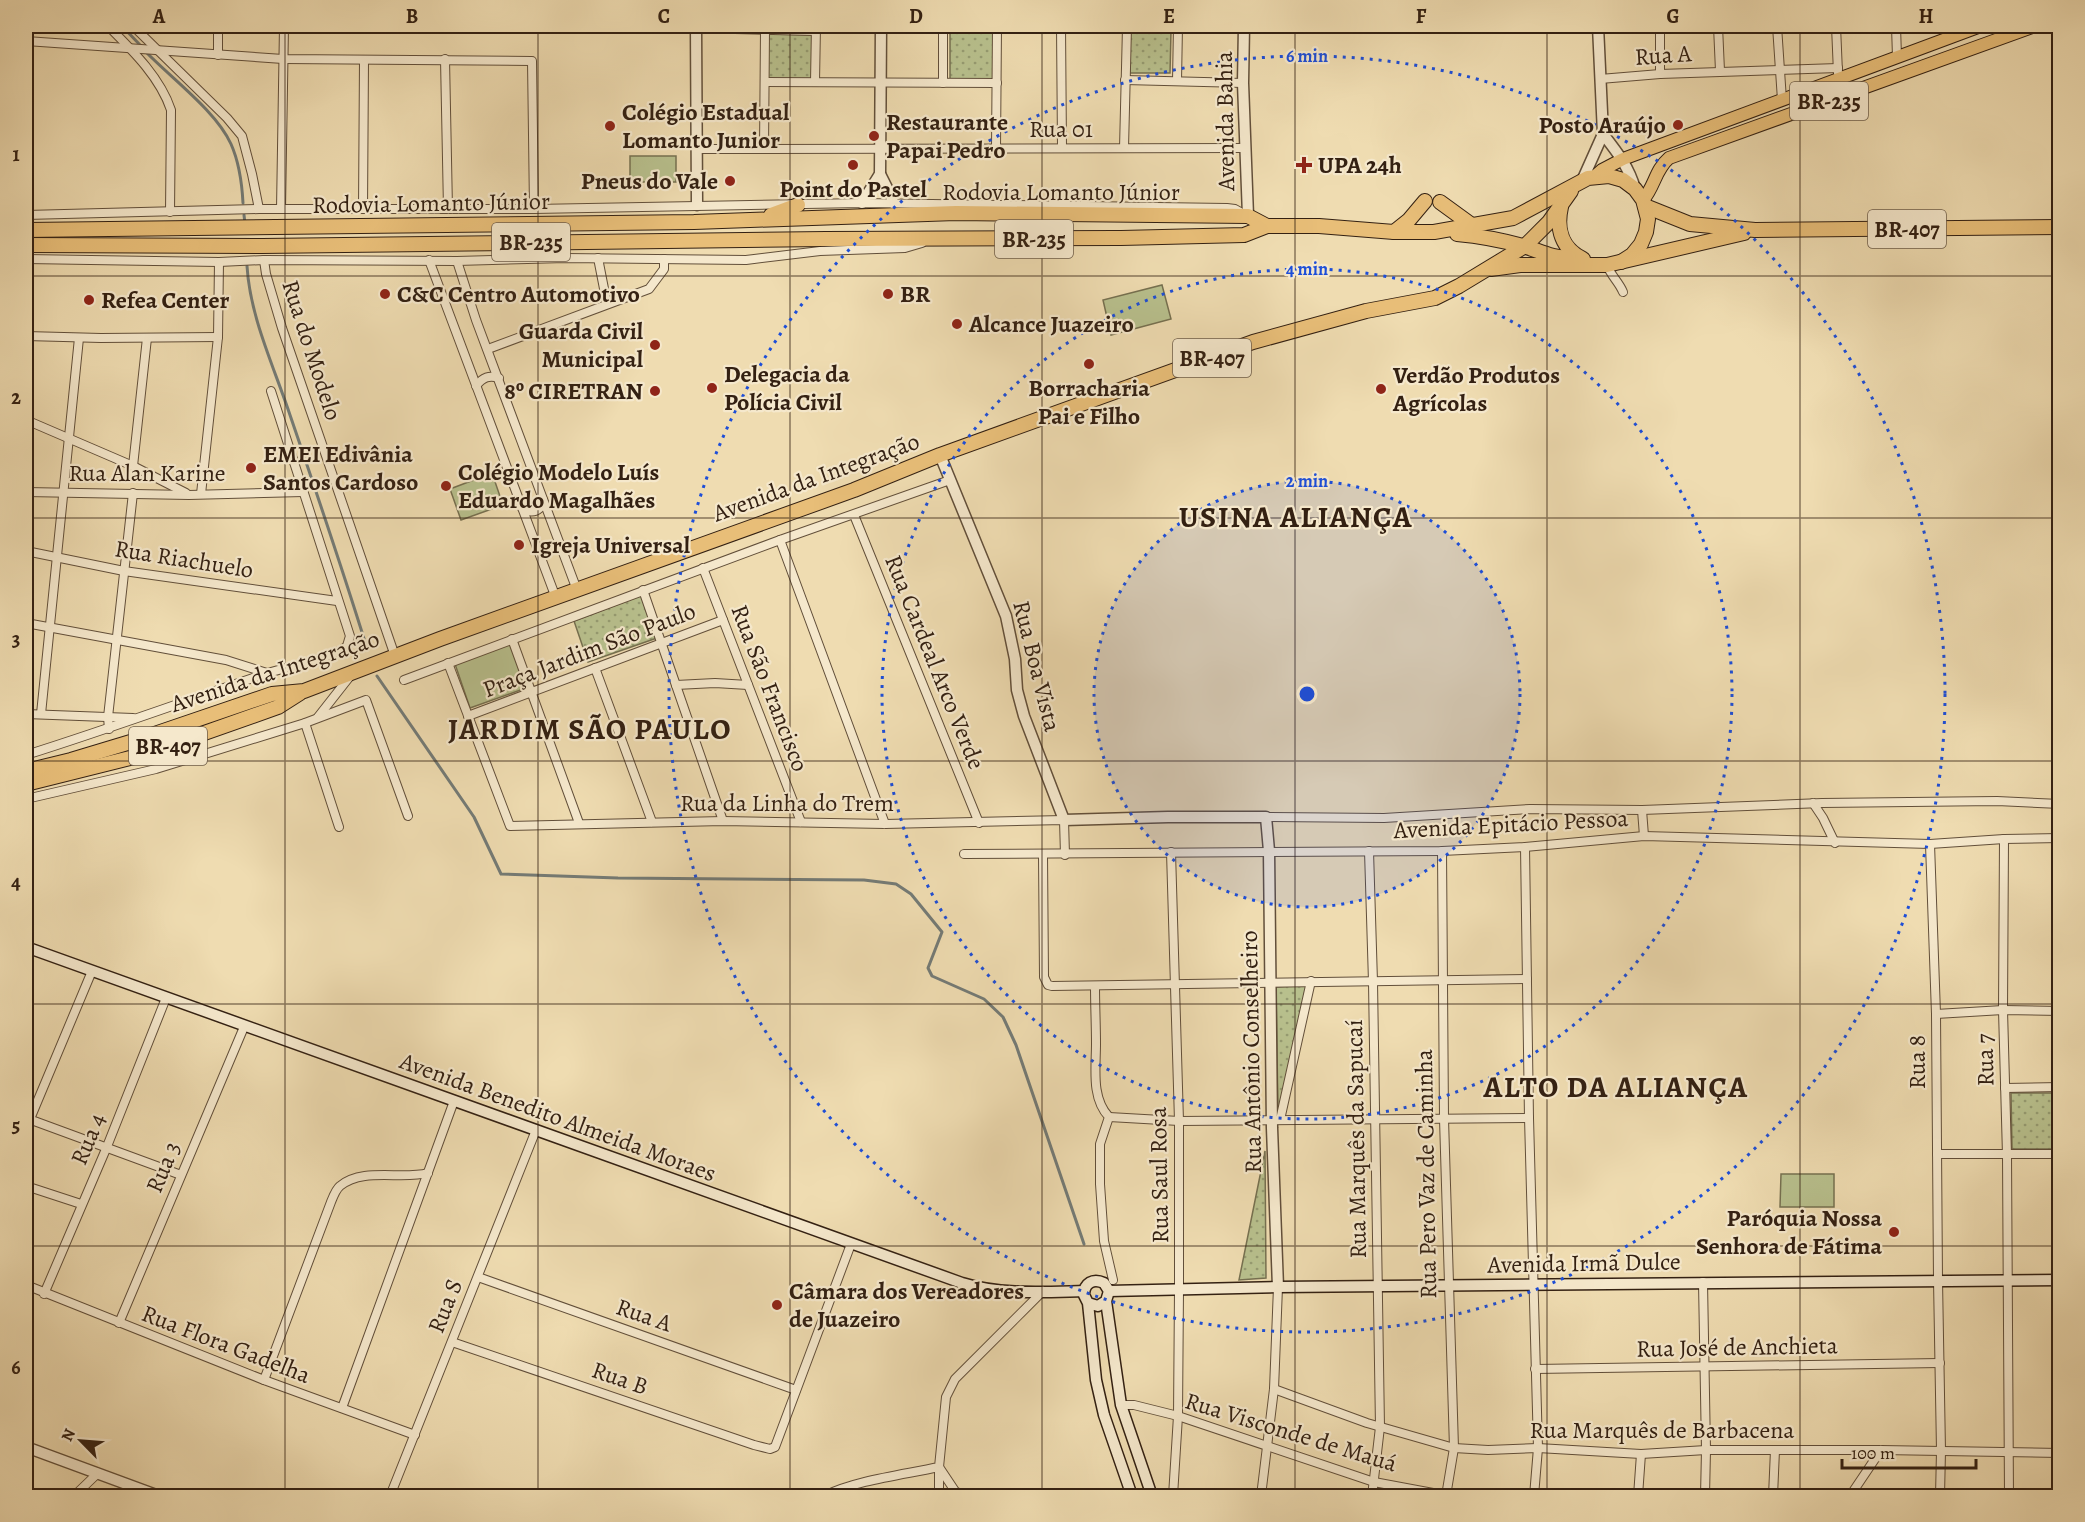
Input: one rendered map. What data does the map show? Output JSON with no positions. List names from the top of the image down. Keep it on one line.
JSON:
{"streets":{"highway":["BR-235","Rodovia Lomanto Júnior","BR-407","Avenida da Integração"],"main road":["Avenida Bahia","Rua Boa Vista","Rua Antônio Conselheiro","Avenida Benedito Almeida Moraes","Avenida Irmã Dulce"],"street":["Rua A","Rua 01","Rua do Modelo","Rua Alan Karine","Rua Riachuelo","Praça Jardim São Paulo","Rua Cardeal Arco Verde","Rua São Francisco","Rua da Linha do Trem","Avenida Epitácio Pessoa","Rua 7","Rua 8","Rua 4","Rua Marquês da Sapucaí","Rua 3","Rua Pero Vaz de Caminha","Rua Saul Rosa","Rua S","Rua Flora Gadelha","Rua José de Anchieta","Rua B","Rua Marquês de Barbacena","Rua Visconde de Mauá"]},"crossings":[["Rua A","BR-235"],["Rua A","Rua S"],["Rua A","Rua B"],["BR-235","Avenida da Integração"],["Avenida Bahia","Rua 01"],["Avenida Bahia","Rodovia Lomanto Júnior"],["Rodovia Lomanto Júnior","Rua do Modelo"],["BR-407","Avenida da Integração"],["Rua do Modelo","Avenida da Integração"],["Avenida da Integração","Rua Boa Vista"],["Praça Jardim São Paulo","Rua São Francisco"],["Praça Jardim São Paulo","Rua da Linha do Trem"],["Rua Cardeal Arco Verde","Rua da Linha do Trem"],["Rua Boa Vista","Rua da Linha do Trem"],["Rua São Francisco","Rua da Linha do Trem"],["Avenida Epitácio Pessoa","Rua Antônio Conselheiro"],["Avenida Epitácio Pessoa","Rua 7"],["Avenida Epitácio Pessoa","Rua 8"],["Avenida Epitácio Pessoa","Rua Marquês da Sapucaí"],["Avenida Epitácio Pessoa","Rua Pero Vaz de Caminha"],["Avenida Epitácio Pessoa","Rua Saul Rosa"],["Rua Antônio Conselheiro","Avenida Irmã Dulce"],["Rua 7","Avenida Irmã Dulce"],["Rua 7","Rua Marquês de Barbacena"],["Rua 8","Avenida Irmã Dulce"],["Rua 8","Rua José de Anchieta"],["Rua 8","Rua Marquês de Barbacena"],["Avenida Benedito Almeida Moraes","Rua 4"],["Avenida Benedito Almeida Moraes","Rua 3"],["Avenida Benedito Almeida Moraes","Avenida Irmã Dulce"],["Avenida Benedito Almeida Moraes","Rua S"],["Rua 4","Rua Flora Gadelha"],["Rua Marquês da Sapucaí","Avenida Irmã Dulce"],["Rua Marquês da Sapucaí","Rua Marquês de Barbacena"],["Rua Marquês da Sapucaí","Rua Visconde de Mauá"],["Rua 3","Rua Flora Gadelha"],["Rua Pero Vaz de Caminha","Avenida Irmã Dulce"],["Rua Pero Vaz de Caminha","Rua Marquês de Barbacena"],["Rua Pero Vaz de Caminha","Rua Visconde de Mauá"],["Rua Saul Rosa","Avenida Irmã Dulce"],["Rua Saul Rosa","Rua Visconde de Mauá"],["Rua S","Rua Flora Gadelha"],["Rua S","Rua B"]],"districts":["USINA ALIANÇA","JARDIM SÃO PAULO","ALTO DA ALIANÇA"],"places":{"other":["Posto Araújo","Colégio Estadual Lomanto Junior","Restaurante Papai Pedro","Point do Pastel","Pneus do Vale","C&C Centro Automotivo","BR","Refea Center","Alcance Juazeiro","Guarda Civil Municipal","Borracharia Pai e Filho","Delegacia da Polícia Civil","Verdão Produtos Agrícolas","8º CIRETRAN","EMEI Edivânia Santos Cardoso","Colégio Modelo Luís Eduardo Magalhães","Igreja Universal","Paróquia Nossa Senhora de Fátima","Câmara dos Vereadores de Juazeiro"],"health":["UPA 24h"]},"scale_bar":"100 m","north":"top left","grid":{"columns":["A","B","C","D","E","F","G","H"],"rows":["1","2","3","4","5","6"]},"rings":["6 min","4 min","2 min"]}
